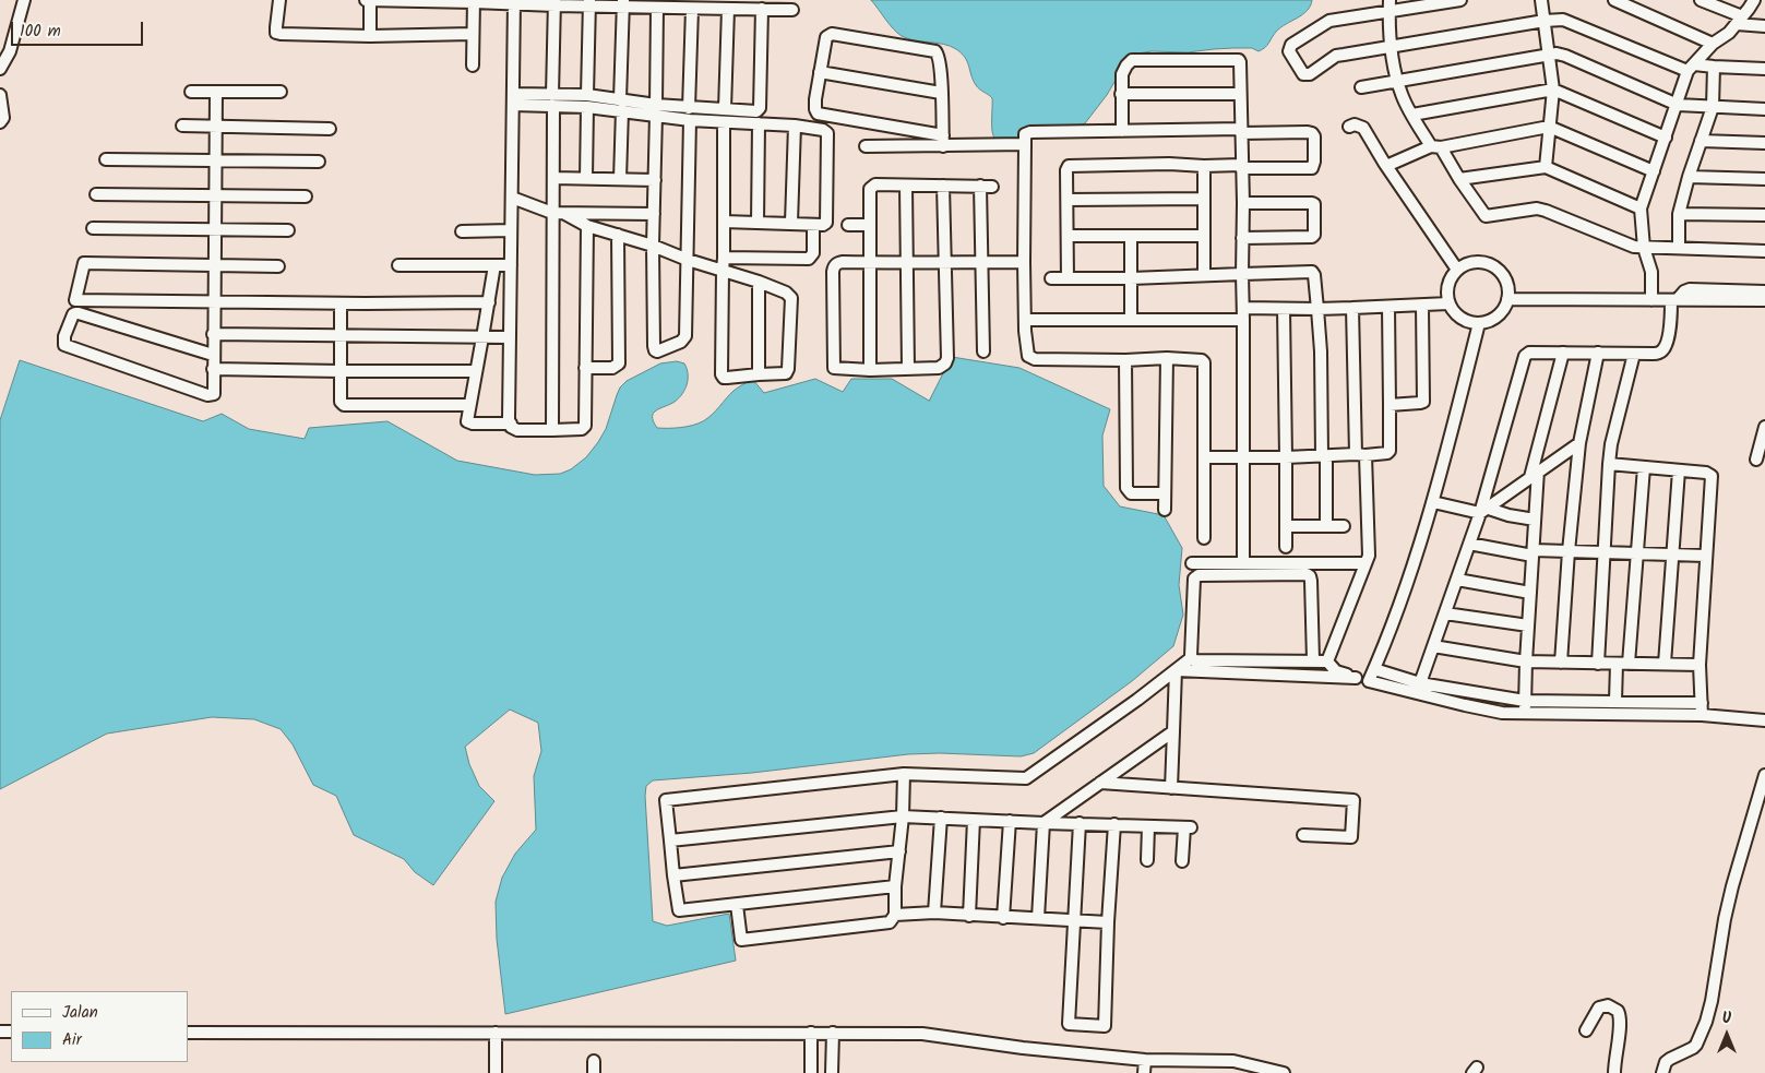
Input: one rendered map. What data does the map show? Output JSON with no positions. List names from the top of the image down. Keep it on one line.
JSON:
{"legend":["Jalan","Air"],"scale_bar":"100 m","north":"top"}
